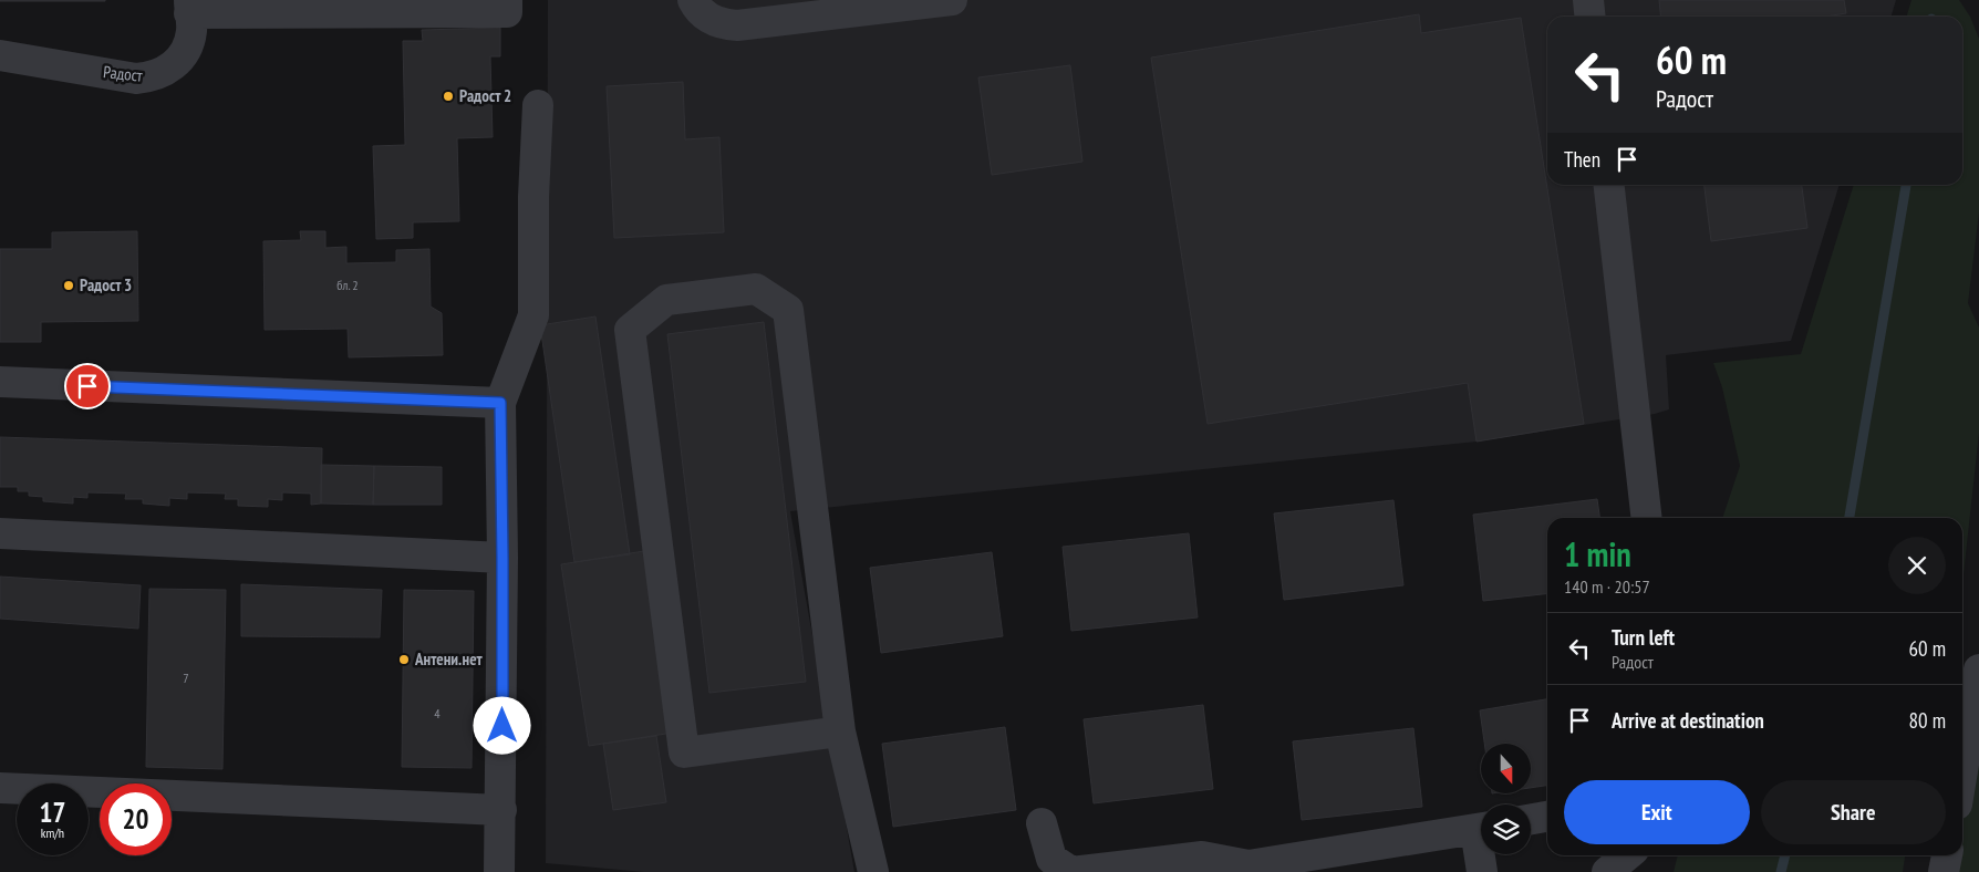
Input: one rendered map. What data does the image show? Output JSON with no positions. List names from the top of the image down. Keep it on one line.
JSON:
{"streets":{"street":["Радост"]},"places":["Радост 2","Радост 3","Антени.нет"],"house_numbers":["бл. 2","7","4"],"north":"bottom","page":{"turn":["60 m","Радост"],"then":"Then","heading":["1 min","140 m · 20:57"],"list":[{"name":"Turn left","note":"Радост","value":"60 m"},{"name":"Arrive at destination","value":"80 m"}],"buttons":["Exit","Share"],"speed":"17 km/h","limit":"20"}}
